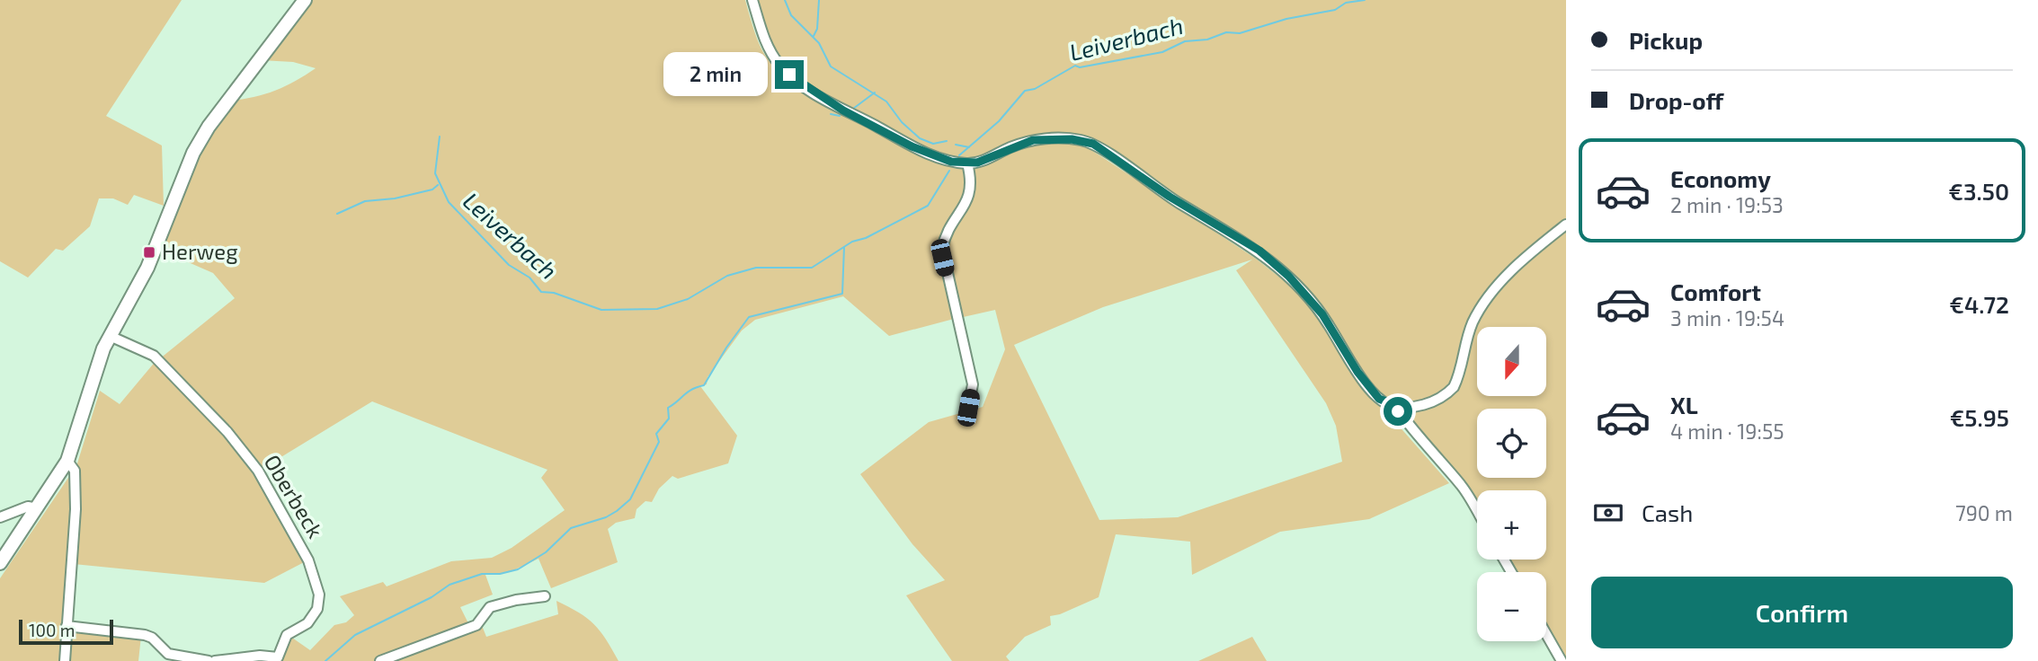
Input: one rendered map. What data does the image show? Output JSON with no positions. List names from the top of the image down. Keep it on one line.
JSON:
{"streets":{"street":["Oberbeck"]},"water":["Leiverbach"],"places":{"transit":["Herweg"]},"scale_bar":"100 m","north":"bottom","page":{"banner":["Pickup","Drop-off"],"bubble":"2 min","list":[{"name":"Economy","note":"2 min · 19:53","value":"€3.50"},{"name":"Comfort","note":"3 min · 19:54","value":"€4.72"},{"name":"XL","note":"4 min · 19:55","value":"€5.95"}],"map_buttons":["+","−"],"pay":["Cash","790 m"],"buttons":"Confirm","scale":"100 m"}}
